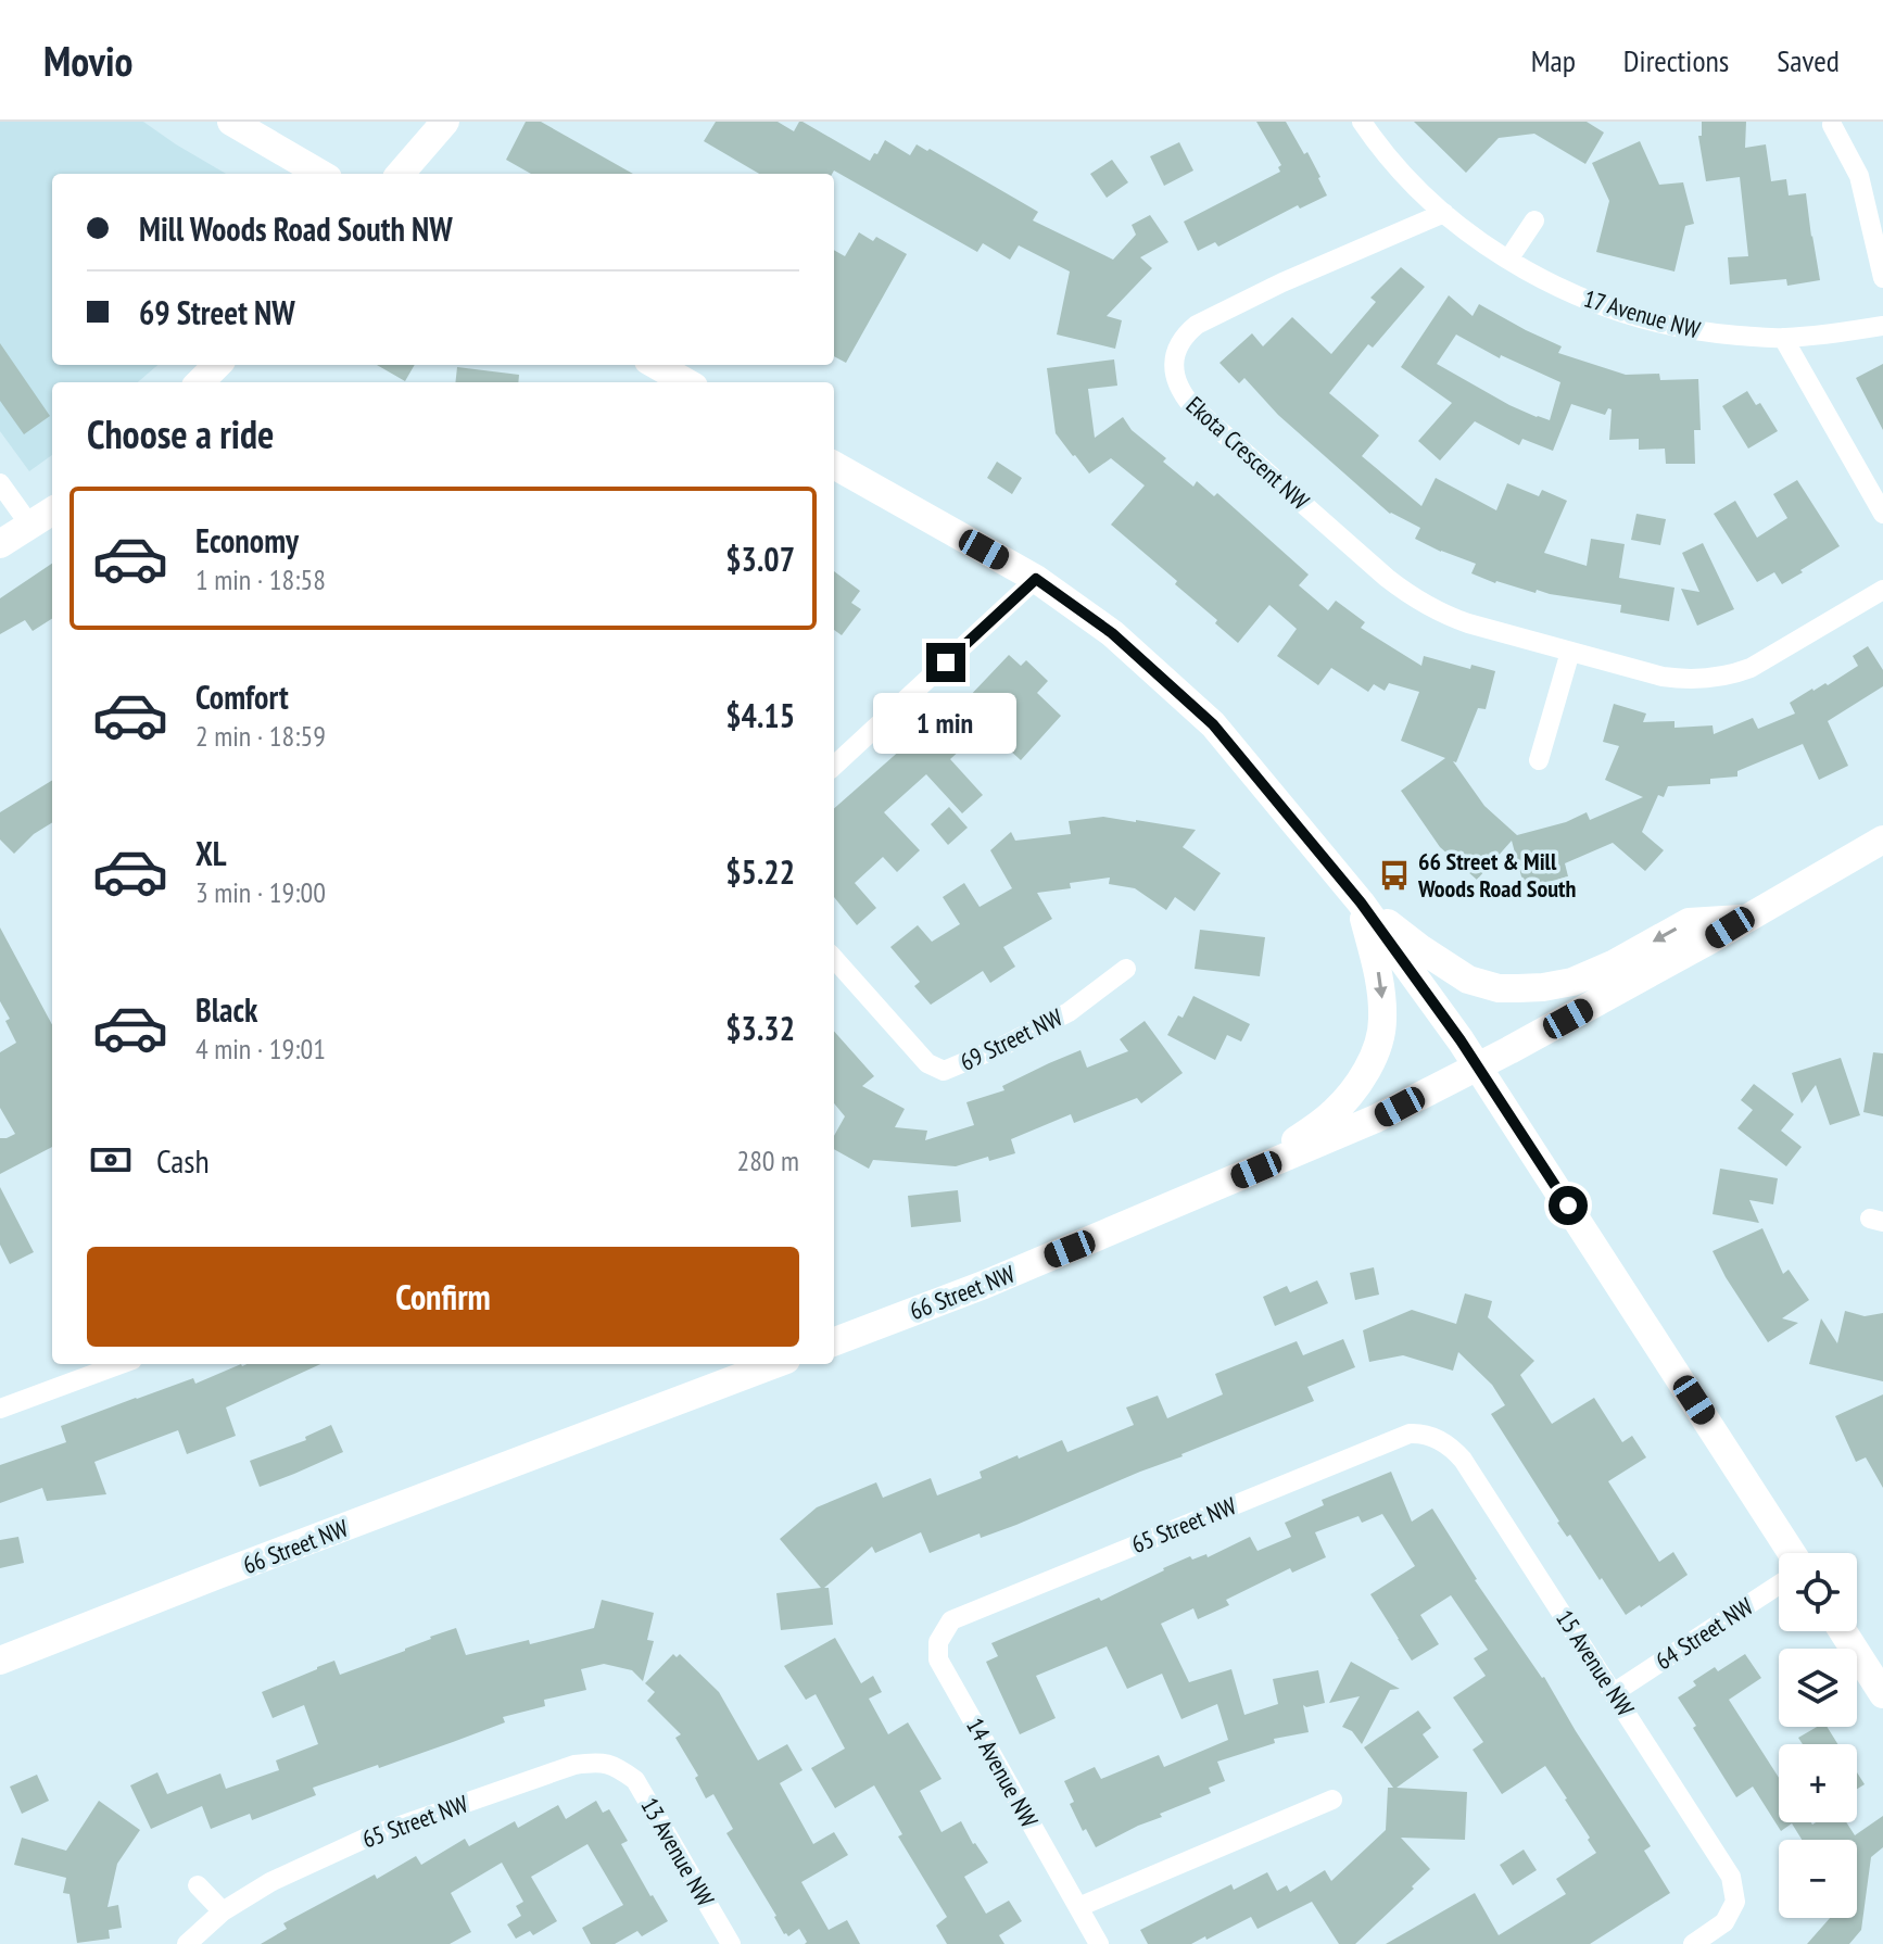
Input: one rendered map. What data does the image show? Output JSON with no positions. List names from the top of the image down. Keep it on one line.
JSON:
{"streets":{"main road":["66 Street NW"],"street":["17 Avenue NW","Ekota Crescent NW","69 Street NW","65 Street NW","64 Street NW","15 Avenue NW","14 Avenue NW","13 Avenue NW"]},"crossings":[["17 Avenue NW","Ekota Crescent NW"],["65 Street NW","15 Avenue NW"],["65 Street NW","14 Avenue NW"],["65 Street NW","13 Avenue NW"],["64 Street NW","15 Avenue NW"]],"places":{"bus stop":["66 Street & Mill Woods Road South"]},"page":{"header":"Movio","nav":["Map","Directions","Saved"],"banner":["Mill Woods Road South NW","69 Street NW"],"heading":"Choose a ride","list":[{"name":"Economy","note":"1 min · 18:58","value":"$3.07"},{"name":"Comfort","note":"2 min · 18:59","value":"$4.15"},{"name":"XL","note":"3 min · 19:00","value":"$5.22"},{"name":"Black","note":"4 min · 19:01","value":"$3.32"}],"bubble":"1 min","pay":["Cash","280 m"],"buttons":"Confirm","map_buttons":["+","−"]}}
